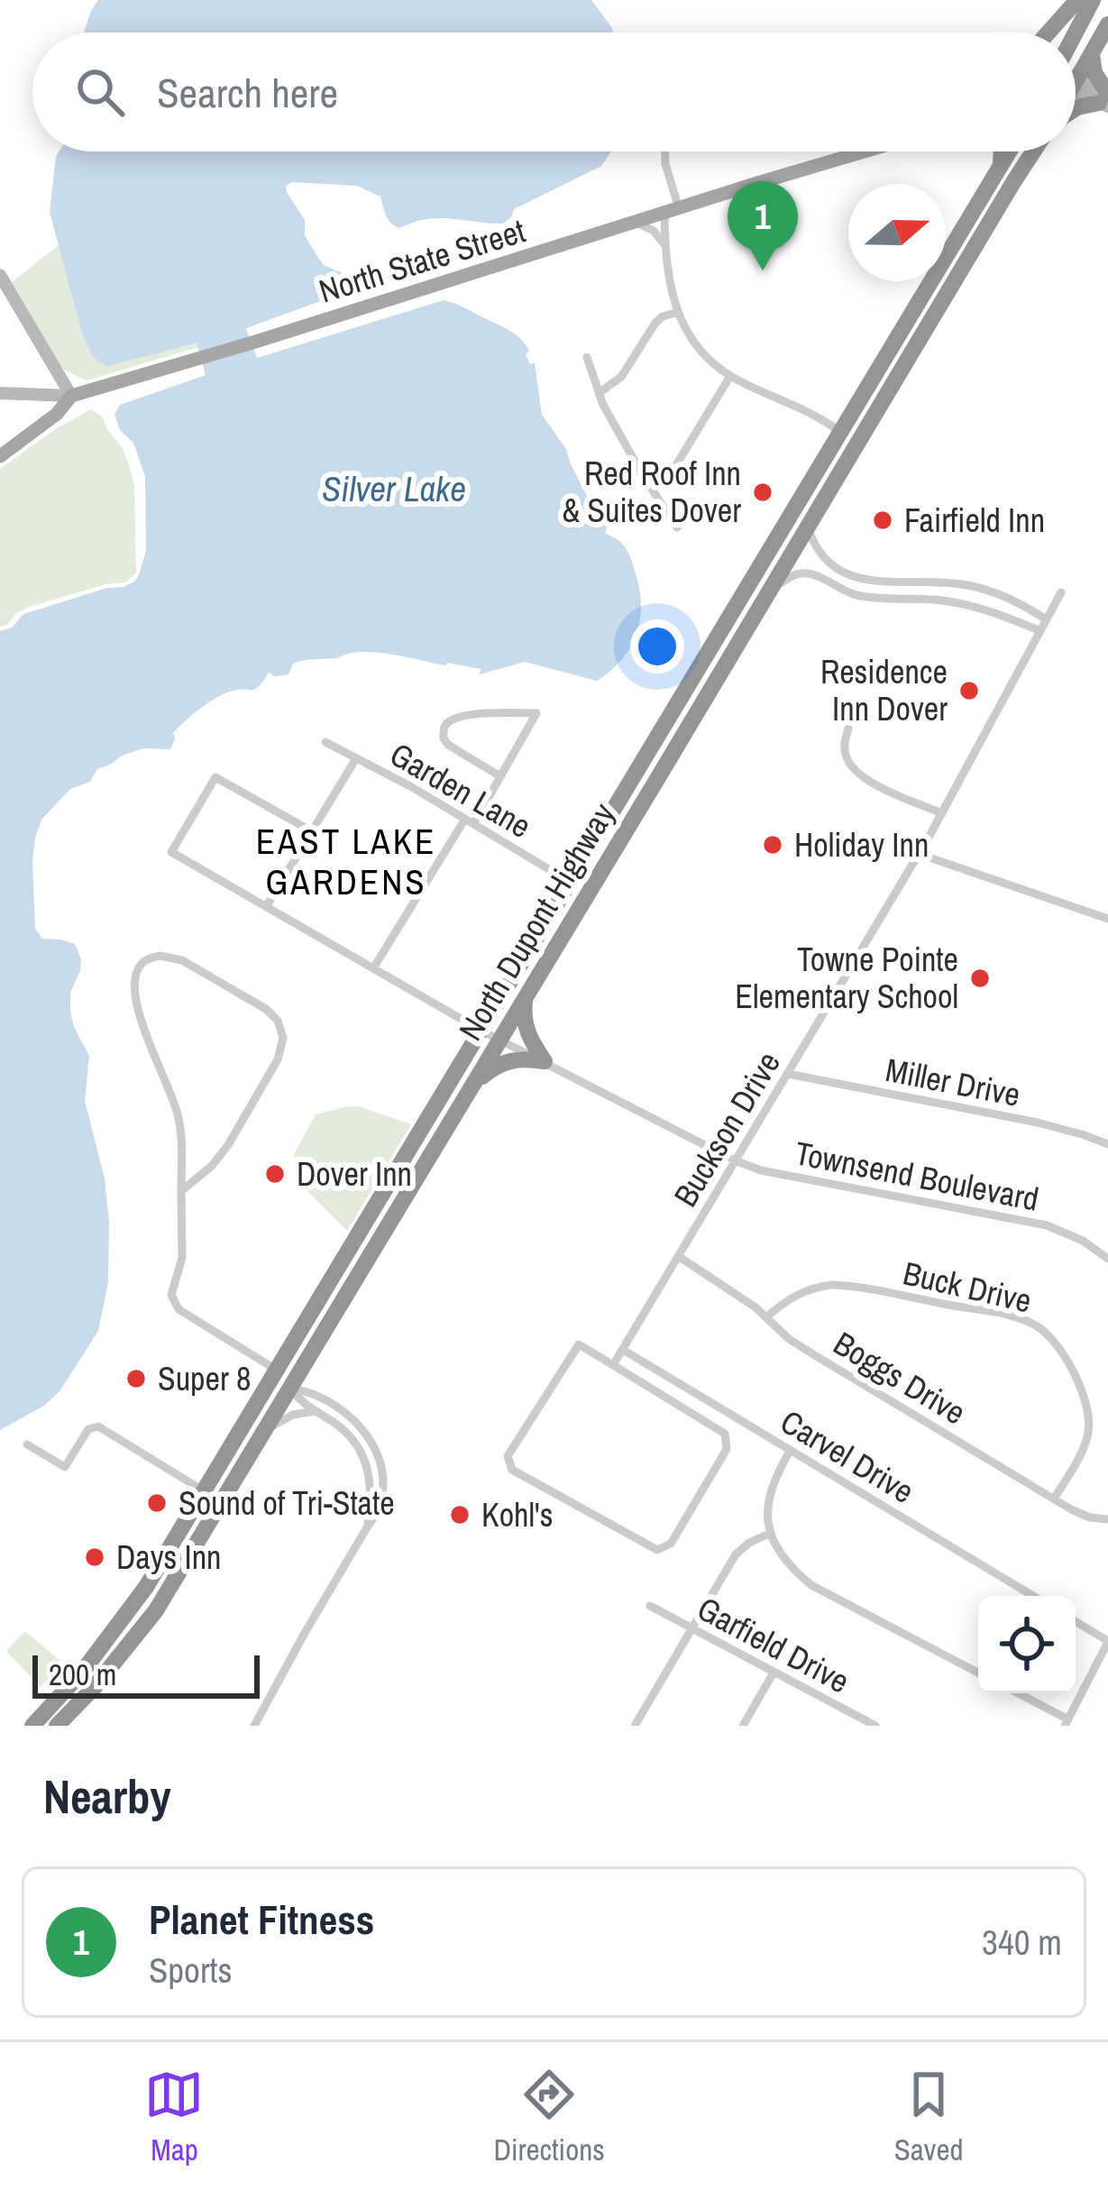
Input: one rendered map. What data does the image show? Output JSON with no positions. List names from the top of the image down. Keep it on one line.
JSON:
{"streets":{"highway":["North Dupont Highway"],"main road":["North State Street"],"street":["Garden Lane","Miller Drive","Buckson Drive","Townsend Boulevard","Buck Drive","Boggs Drive","Carvel Drive","Garfield Drive"]},"crossings":[["Garden Lane","North Dupont Highway"],["North Dupont Highway","Townsend Boulevard"],["Miller Drive","Buckson Drive"],["Buckson Drive","Townsend Boulevard"],["Buckson Drive","Boggs Drive"],["Buckson Drive","Carvel Drive"],["Buck Drive","Boggs Drive"]],"districts":["EAST LAKE GARDENS"],"water":["Silver Lake"],"places":["Red Roof Inn & Suites Dover","Fairfield Inn","Residence Inn Dover","Holiday Inn","Towne Pointe Elementary School","Dover Inn","Super 8","Sound of Tri-State","Kohl's","Days Inn"],"scale_bar":"200 m","north":"right","page":{"search":"Search here","pins":"1","scale":"200 m","heading":"Nearby","list":[{"mark":"1","name":"Planet Fitness","note":"Sports","value":"340 m"}],"nav":["Map","Directions","Saved"]}}
